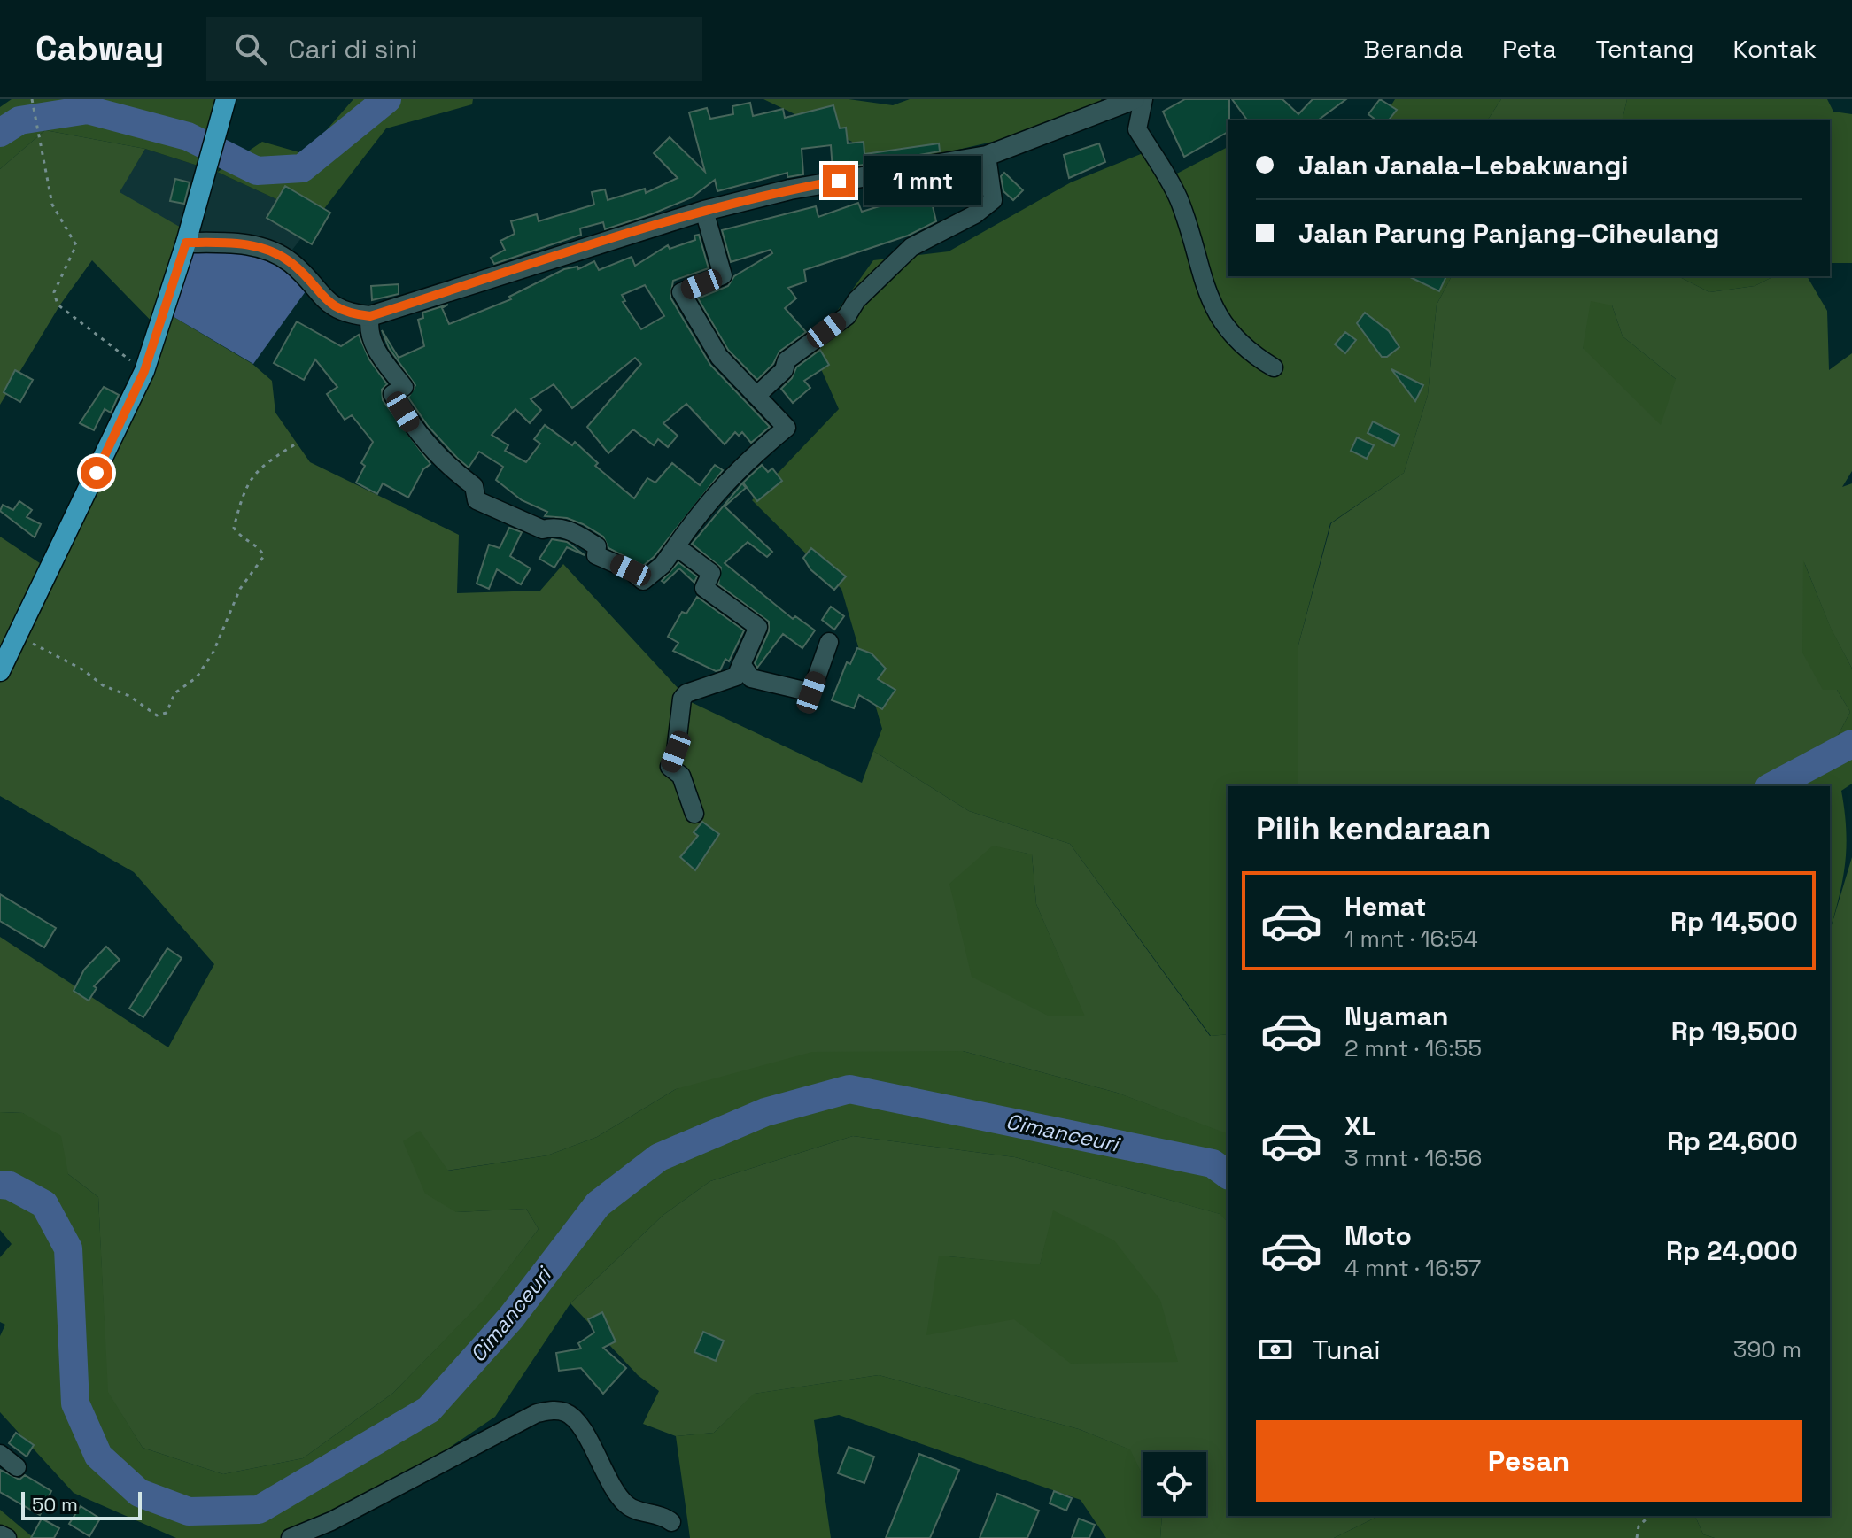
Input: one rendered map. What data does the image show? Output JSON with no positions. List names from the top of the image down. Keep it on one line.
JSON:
{"water":["Cimanceuri"],"scale_bar":"50 m","page":{"header":"Cabway","search":"Cari di sini","nav":["Beranda","Peta","Tentang","Kontak"],"banner":["Jalan Janala–Lebakwangi","Jalan Parung Panjang–Ciheulang"],"bubble":"1 mnt","heading":"Pilih kendaraan","list":[{"name":"Hemat","note":"1 mnt · 16:54","value":"Rp 14,500"},{"name":"Nyaman","note":"2 mnt · 16:55","value":"Rp 19,500"},{"name":"XL","note":"3 mnt · 16:56","value":"Rp 24,600"},{"name":"Moto","note":"4 mnt · 16:57","value":"Rp 24,000"}],"pay":["Tunai","390 m"],"buttons":"Pesan","scale":"50 m"}}
